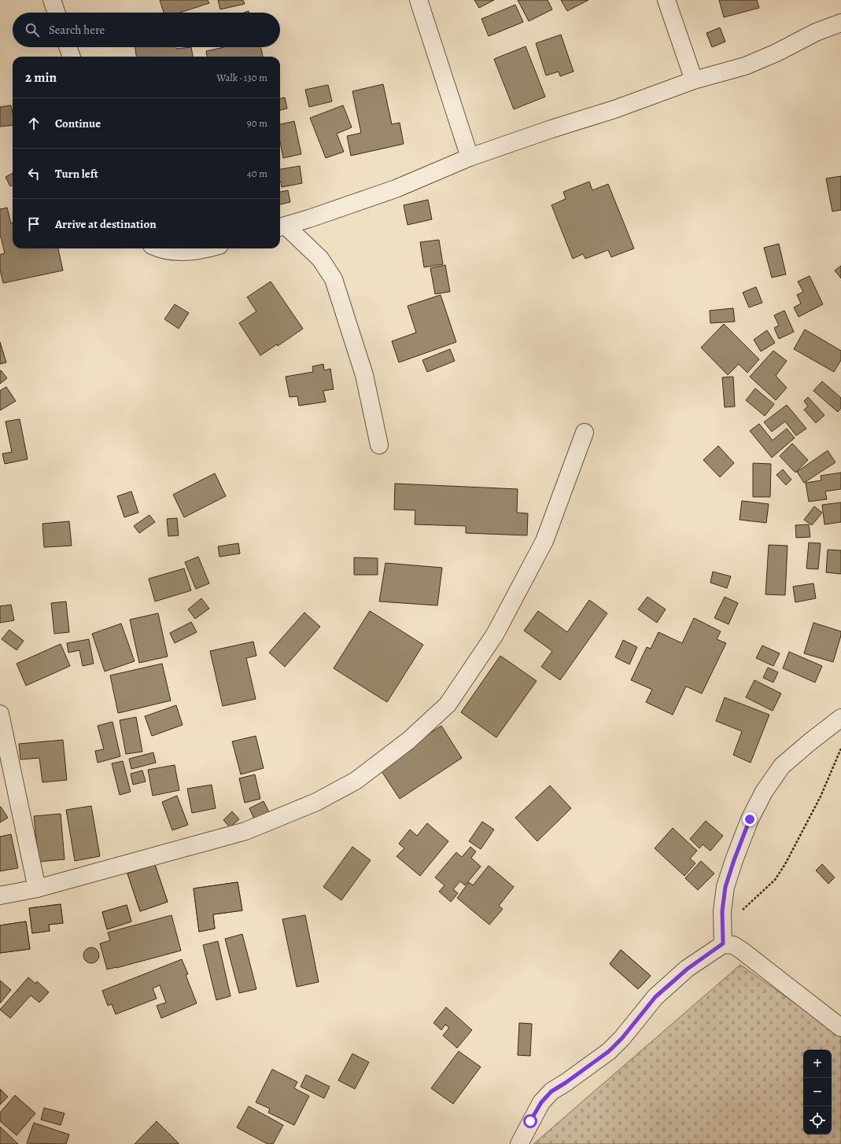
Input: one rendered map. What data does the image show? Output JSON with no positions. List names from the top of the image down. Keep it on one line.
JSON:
{"page":{"search":"Search here","heading":["2 min","Walk · 130 m"],"list":[["Continue","90 m"],["Turn left","40 m"],"Arrive at destination"],"map_buttons":["+","−"]}}
